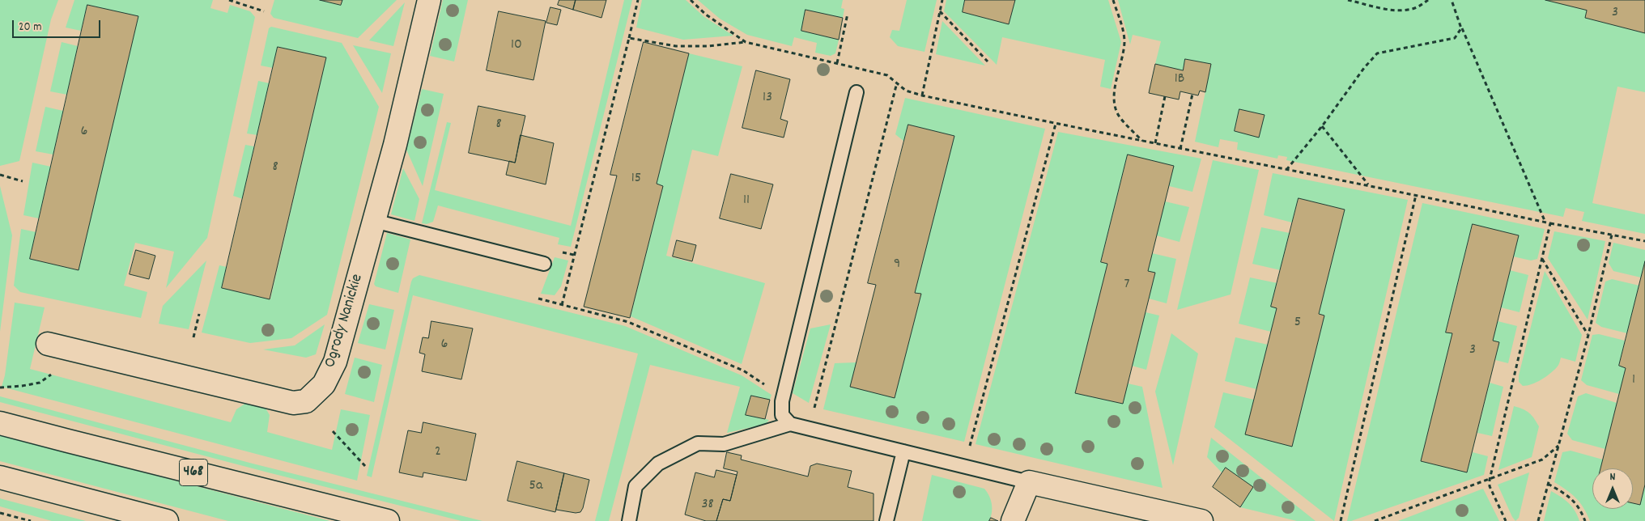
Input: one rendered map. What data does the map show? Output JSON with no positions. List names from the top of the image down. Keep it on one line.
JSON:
{"streets":{"street":["Ogrody Nanickie","468"]},"house_numbers":["3","10","1B","13","8","6","8","15","11","9","7","5","6","3","1","2","5a","38"],"scale_bar":"20 m","north":"top"}
